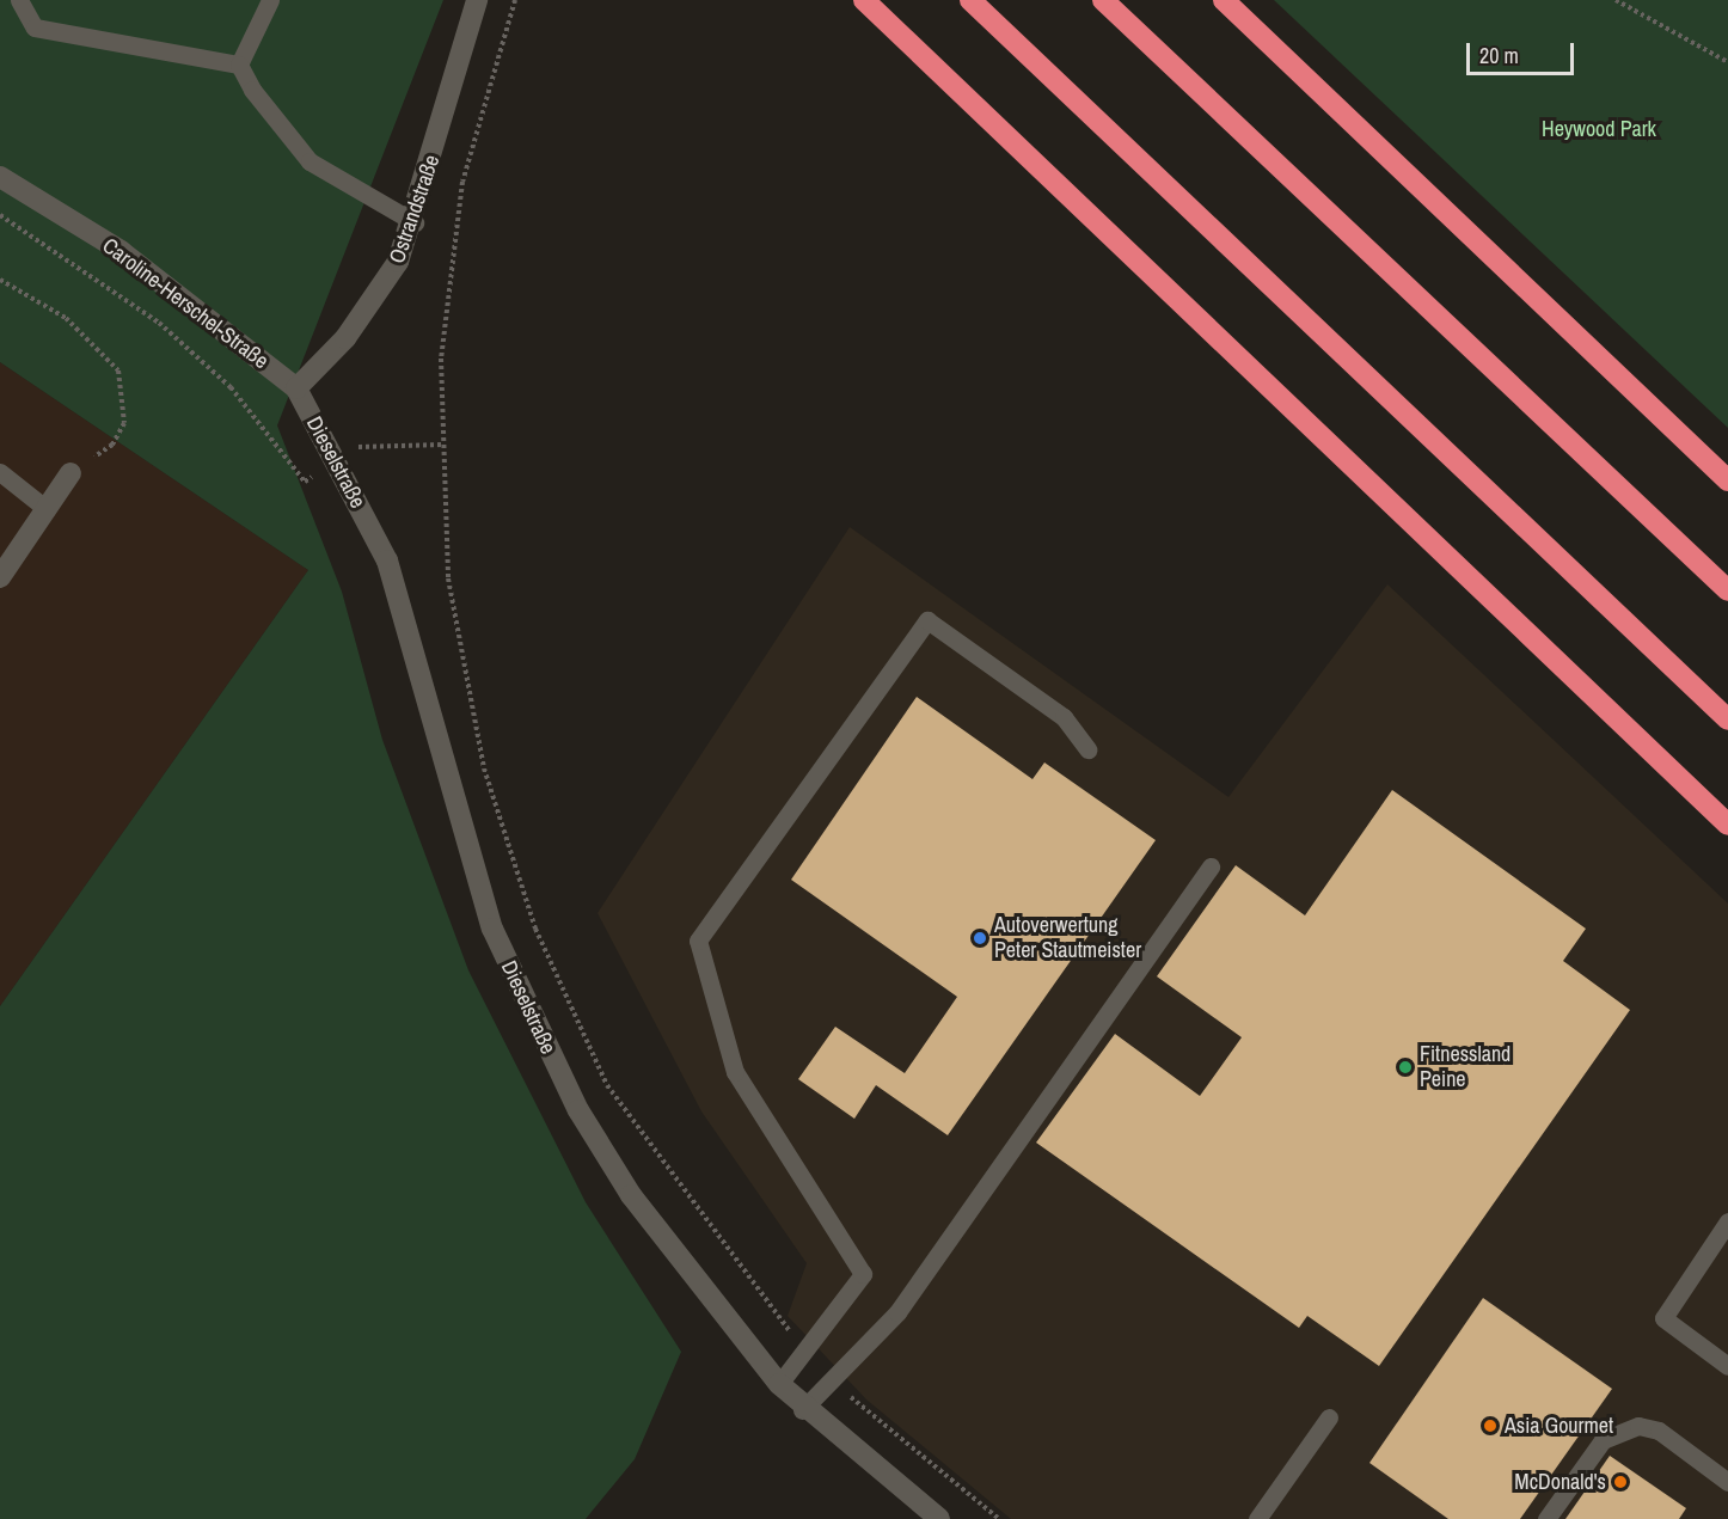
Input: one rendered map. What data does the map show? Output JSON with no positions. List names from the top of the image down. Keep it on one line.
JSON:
{"streets":{"street":["Ostrandstraße","Caroline-Herschel-Straße","Dieselstraße"]},"crossings":[["Ostrandstraße","Caroline-Herschel-Straße"],["Ostrandstraße","Dieselstraße"],["Caroline-Herschel-Straße","Dieselstraße"]],"parks":["Heywood Park"],"places":["Autoverwertung Peter Stautmeister","Fitnessland Peine","Asia Gourmet","McDonald's"],"scale_bar":"20 m"}
